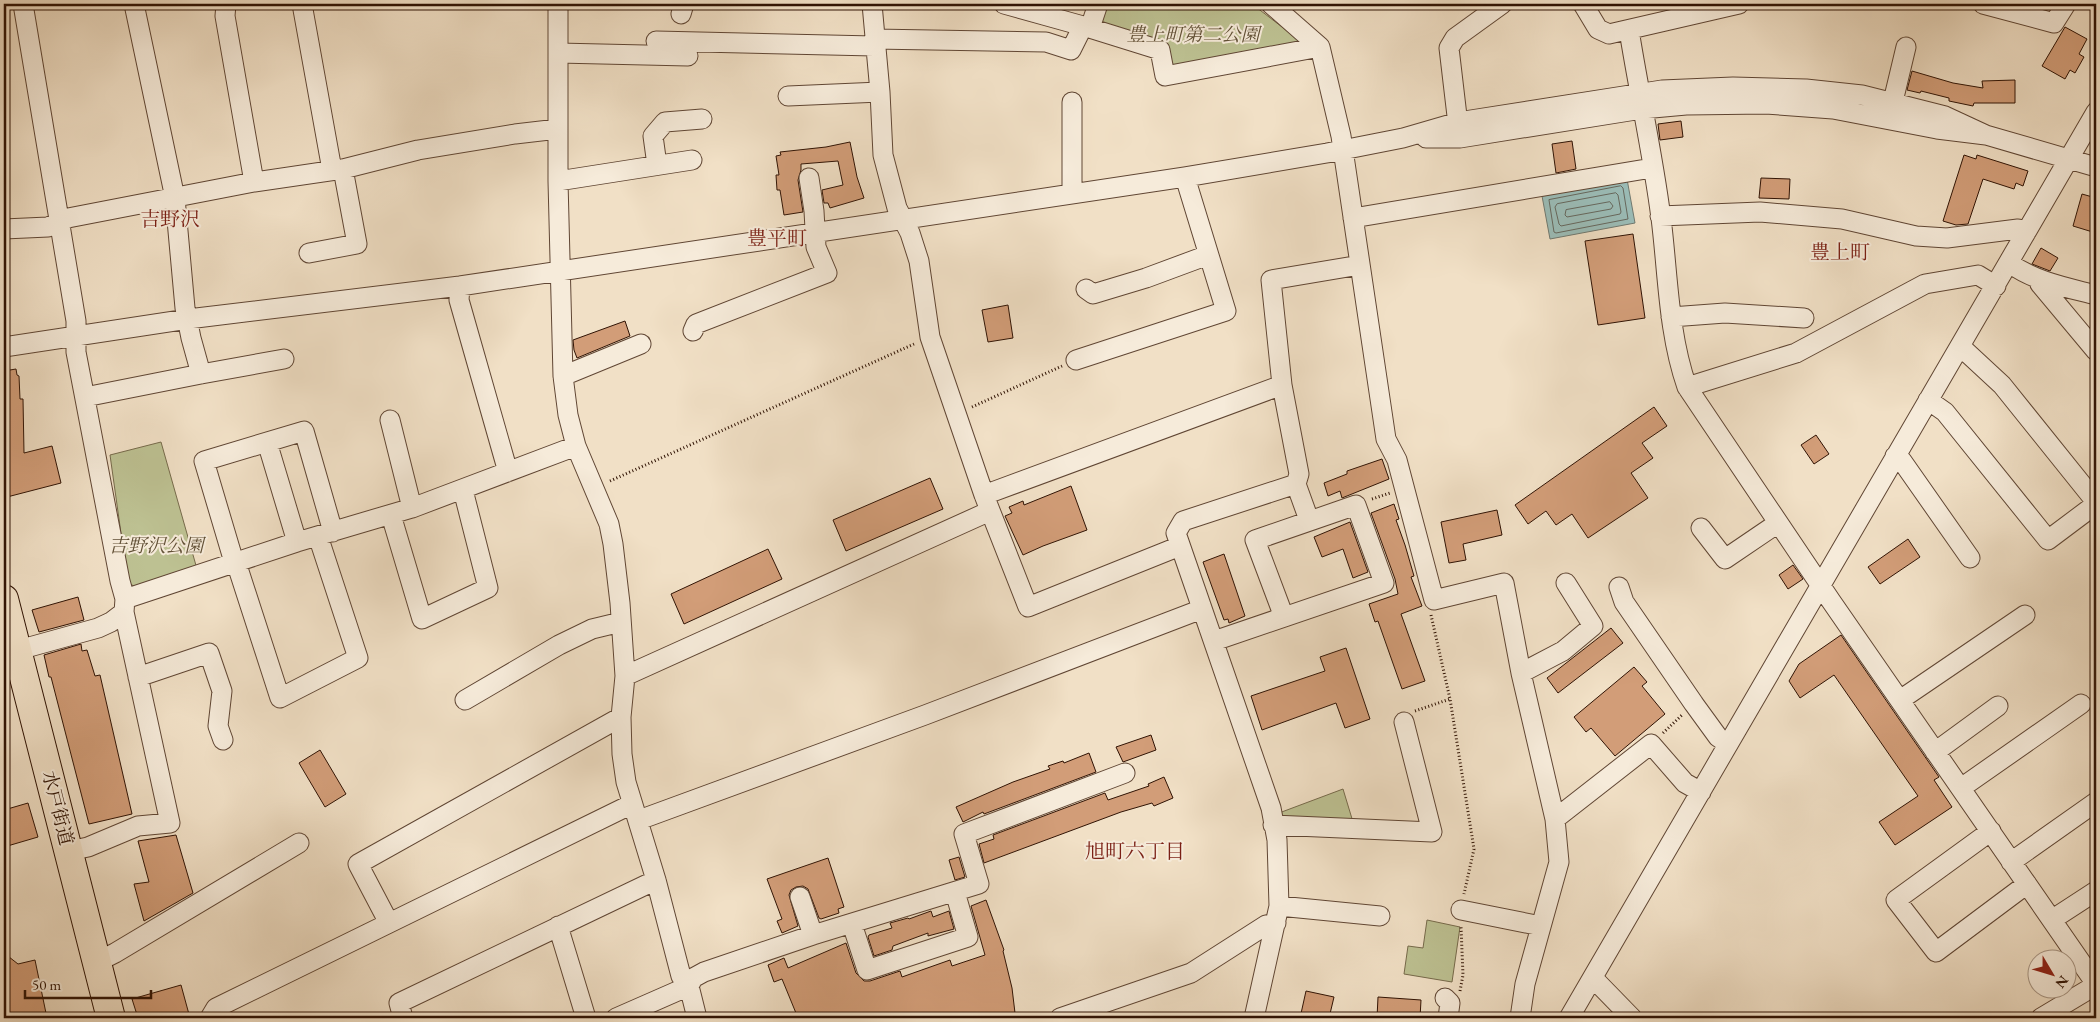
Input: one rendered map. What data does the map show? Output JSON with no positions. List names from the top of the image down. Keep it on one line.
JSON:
{"streets":{"highway":["水戸街道"]},"districts":["吉野沢","豊平町","豊上町","旭町六丁目"],"parks":["豊上町第二公園","吉野沢公園"],"scale_bar":"50 m","north":"bottom right"}
